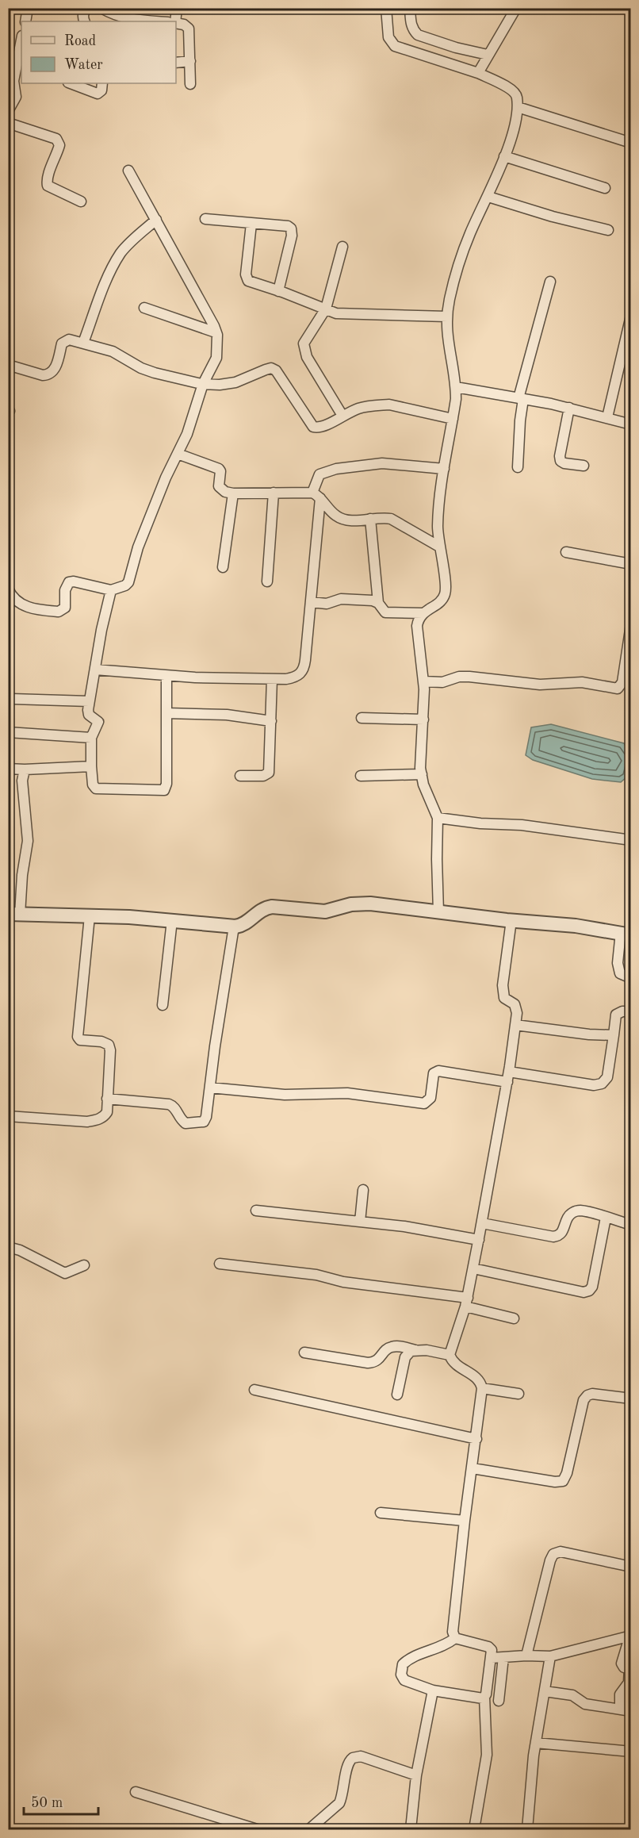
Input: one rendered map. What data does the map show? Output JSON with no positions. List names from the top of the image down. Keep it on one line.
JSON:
{"legend":["Road","Water"],"scale_bar":"50 m"}
